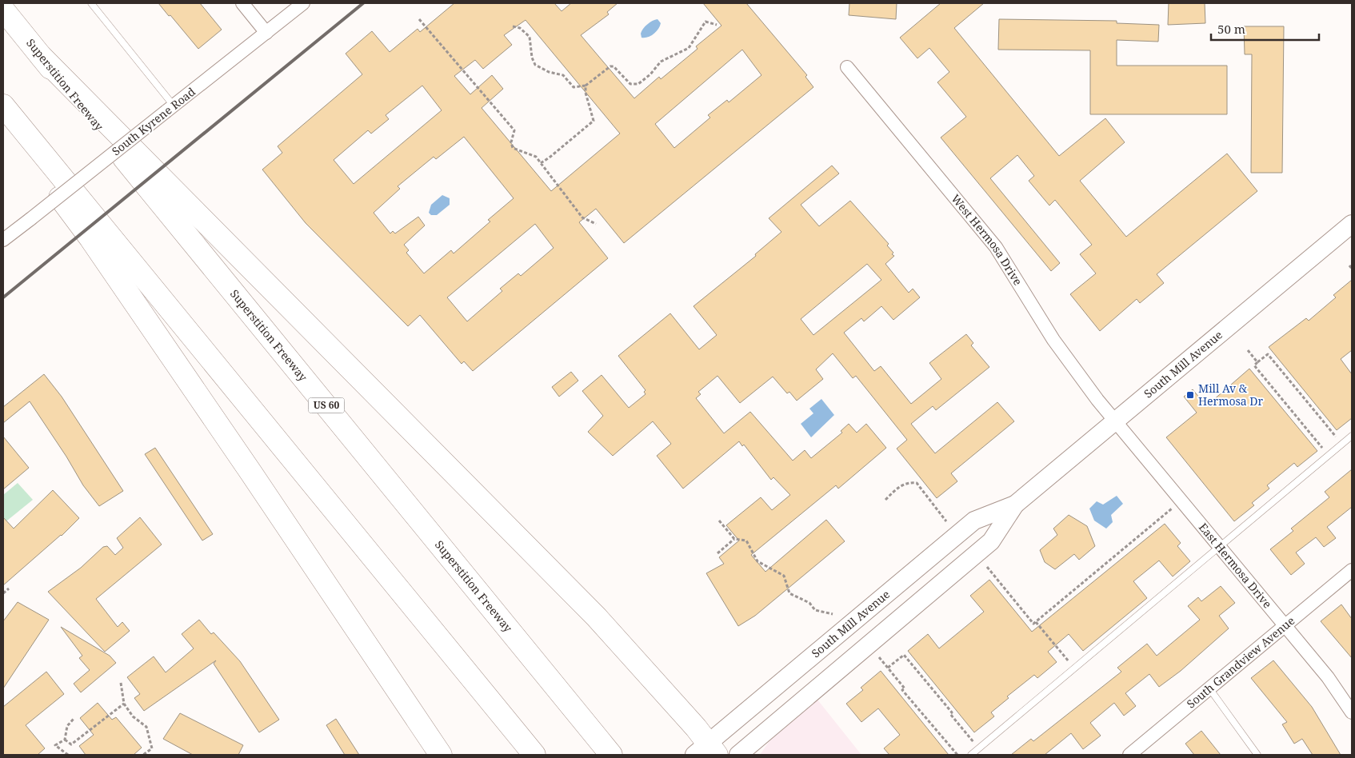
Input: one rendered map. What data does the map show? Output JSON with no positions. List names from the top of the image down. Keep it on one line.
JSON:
{"streets":{"highway":["Superstition Freeway","US 60"],"main road":["South Mill Avenue"],"street":["South Kyrene Road","West Hermosa Drive","East Hermosa Drive","South Grandview Avenue"]},"crossings":[["West Hermosa Drive","South Mill Avenue"],["West Hermosa Drive","East Hermosa Drive"],["South Mill Avenue","East Hermosa Drive"],["East Hermosa Drive","South Grandview Avenue"]],"places":{"transit":["Mill Av & Hermosa Dr"]},"scale_bar":"50 m"}
